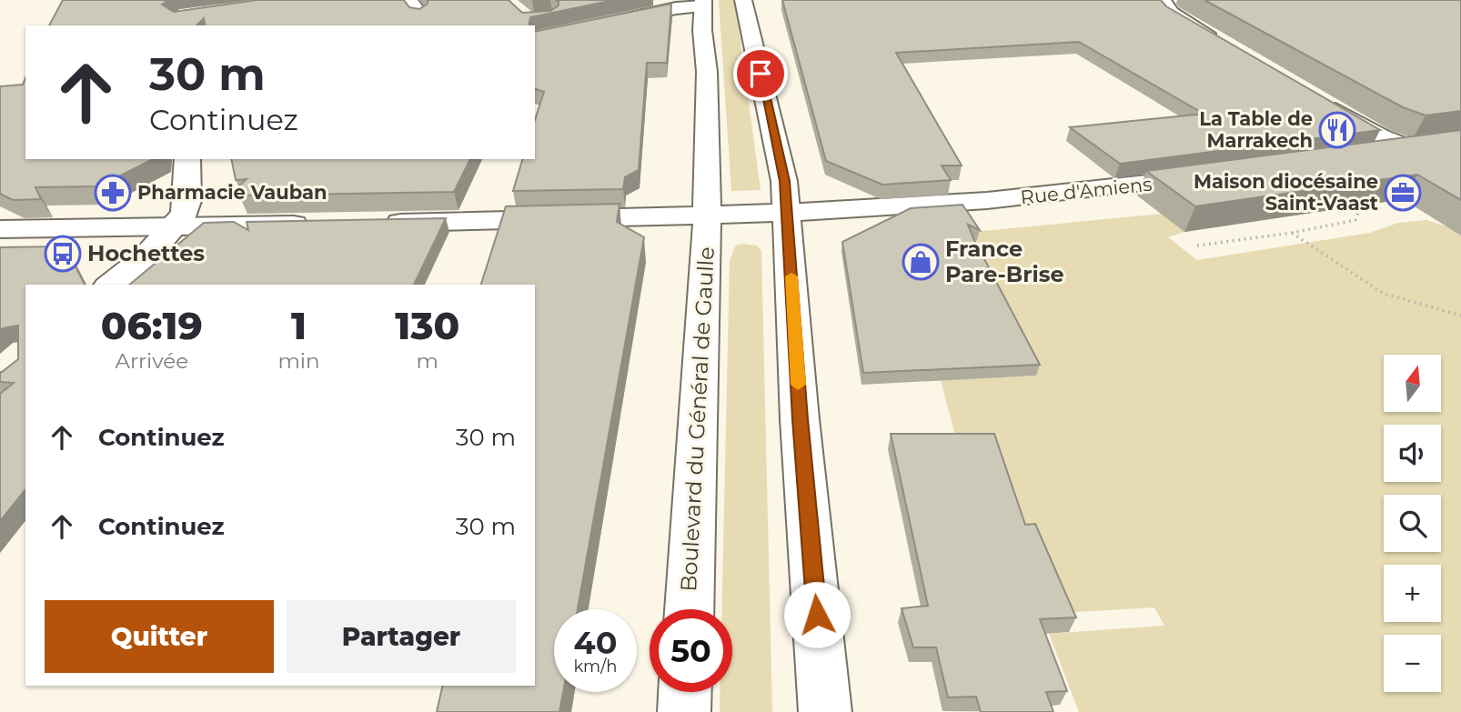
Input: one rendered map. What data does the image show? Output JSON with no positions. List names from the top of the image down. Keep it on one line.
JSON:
{"streets":{"main road":["Rue d'Amiens","Boulevard du Général de Gaulle"]},"crossings":[["Rue d'Amiens","Boulevard du Général de Gaulle"]],"places":{"restaurant":["La Table de Marrakech"],"pharmacy":["Pharmacie Vauban"],"office":["Maison diocésaine Saint-Vaast"],"bus stop":["Hochettes"],"shop":["France Pare-Brise"]},"north":"top","page":{"turn":["30 m","Continuez"],"eta":["06:19","Arrivée","1","min","130","m"],"map_buttons":["+","−"],"list":[{"name":"Continuez","value":"30 m"},{"name":"Continuez","value":"30 m"}],"buttons":["Quitter","Partager"],"speed":"40 km/h","limit":"50"}}
